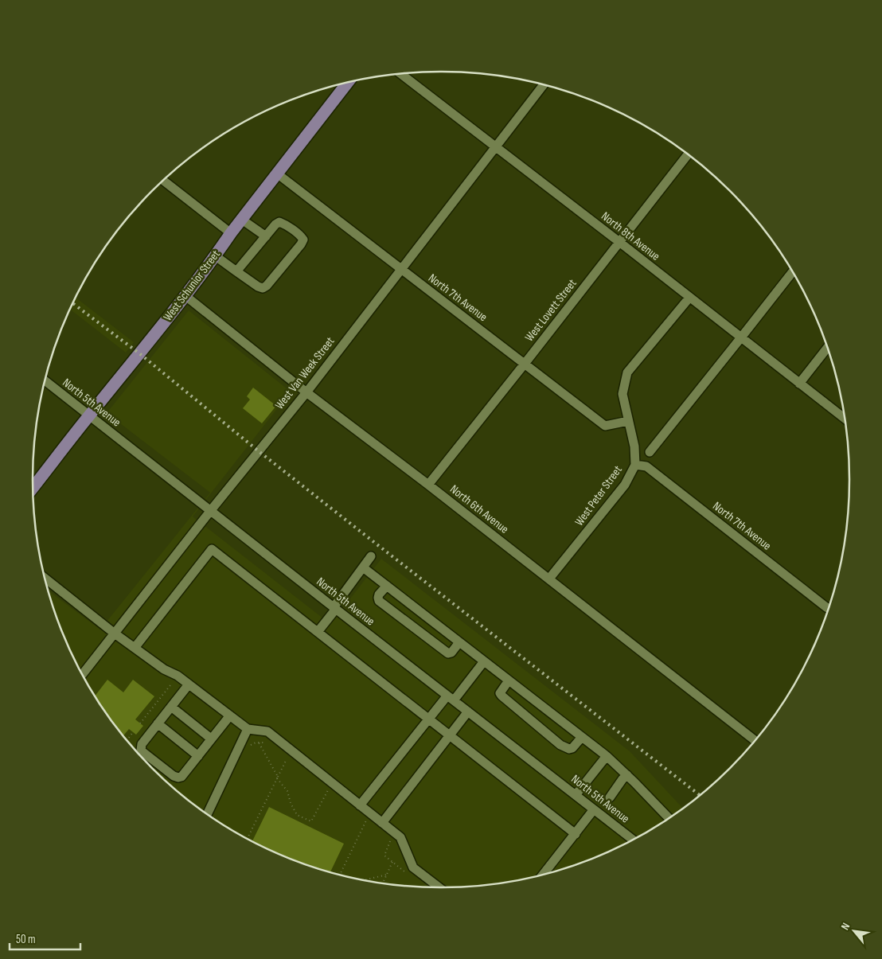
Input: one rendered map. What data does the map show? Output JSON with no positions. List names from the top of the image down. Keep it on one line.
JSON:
{"streets":{"main road":["West Schunior Street"],"street":["North 8th Avenue","North 7th Avenue","West Lovett Street","West Van Week Street","North 5th Avenue","West Peter Street","North 6th Avenue"]},"crossings":[["North 8th Avenue","West Lovett Street"],["North 8th Avenue","West Van Week Street"],["North 8th Avenue","West Peter Street"],["West Schunior Street","North 7th Avenue"],["West Schunior Street","North 5th Avenue"],["West Schunior Street","North 6th Avenue"],["North 7th Avenue","West Lovett Street"],["North 7th Avenue","West Van Week Street"],["North 7th Avenue","West Peter Street"],["West Lovett Street","North 6th Avenue"],["West Van Week Street","North 5th Avenue"],["West Van Week Street","North 6th Avenue"],["West Peter Street","North 6th Avenue"]],"scale_bar":"50 m","north":"top left"}
